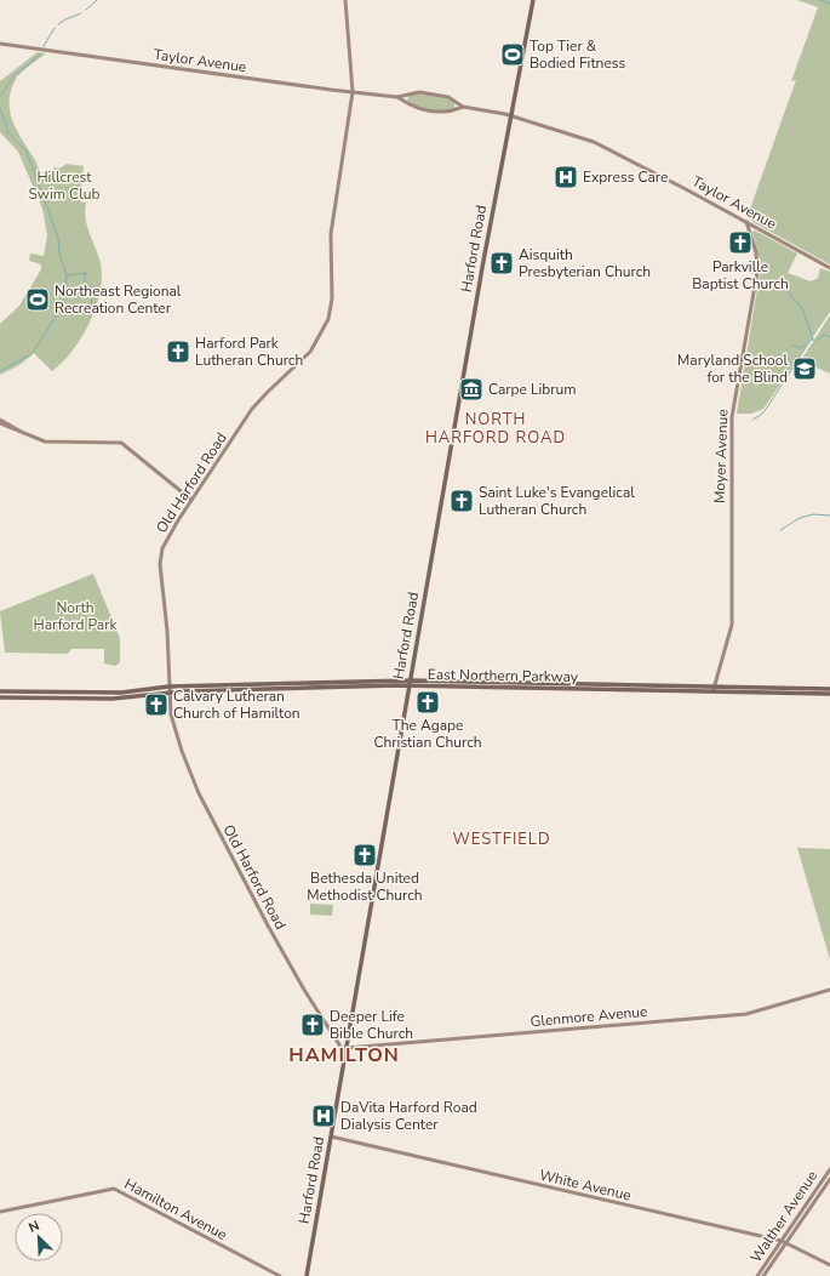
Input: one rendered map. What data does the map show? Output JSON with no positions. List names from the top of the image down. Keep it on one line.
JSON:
{"streets":{"main road":["Harford Road","East Northern Parkway"],"street":["Taylor Avenue","Moyer Avenue","Old Harford Road","Glenmore Avenue","White Avenue","Hamilton Avenue","Walther Avenue"]},"crossings":[["Taylor Avenue","Harford Road"],["Taylor Avenue","Moyer Avenue"],["Taylor Avenue","Old Harford Road"],["Harford Road","Old Harford Road"],["Harford Road","East Northern Parkway"],["Harford Road","Glenmore Avenue"],["Harford Road","White Avenue"],["Moyer Avenue","East Northern Parkway"],["Old Harford Road","East Northern Parkway"],["White Avenue","Walther Avenue"]],"districts":["NORTH HARFORD ROAD","WESTFIELD","HAMILTON"],"parks":["Hillcrest Swim Club","North Harford Park"],"places":{"sports":["Top Tier & Bodied Fitness","Northeast Regional Recreation Center"],"hospital":["Express Care","DaVita Harford Road Dialysis Center"],"church":["Parkville Baptist Church","Aisquith Presbyterian Church","Harford Park Lutheran Church","Saint Luke's Evangelical Lutheran Church","The Agape Christian Church","Calvary Lutheran Church of Hamilton","Bethesda United Methodist Church","Deeper Life Bible Church"],"school or university":["Maryland School for the Blind"],"museum":["Carpe Librum"]},"north":"top left"}
